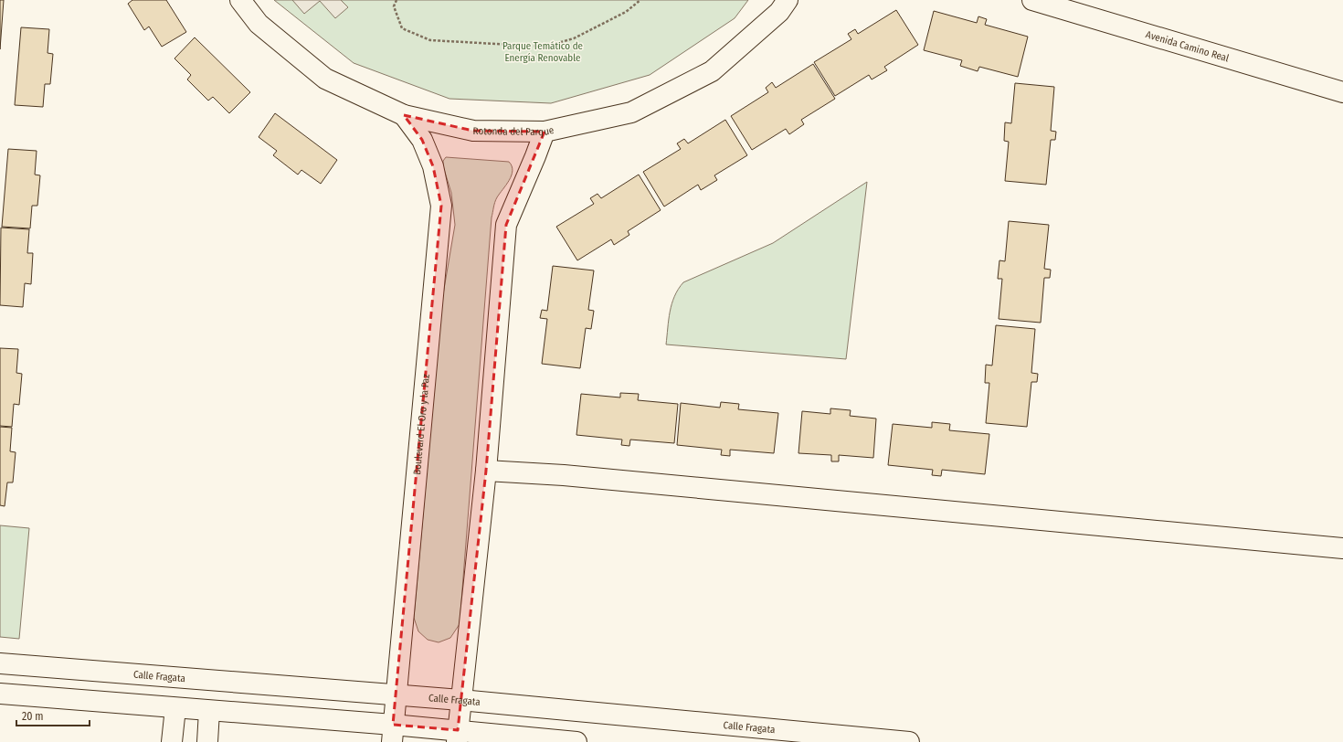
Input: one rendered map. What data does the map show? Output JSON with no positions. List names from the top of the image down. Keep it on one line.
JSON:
{"streets":{"street":["Avenida Camino Real","Rotonda del Parque","Boulevard El Oro y la Paz","Calle Fragata"]},"crossings":[["Rotonda del Parque","Boulevard El Oro y la Paz"],["Boulevard El Oro y la Paz","Calle Fragata"]],"parks":["Parque Temático de Energía Renovable"],"scale_bar":"20 m"}
